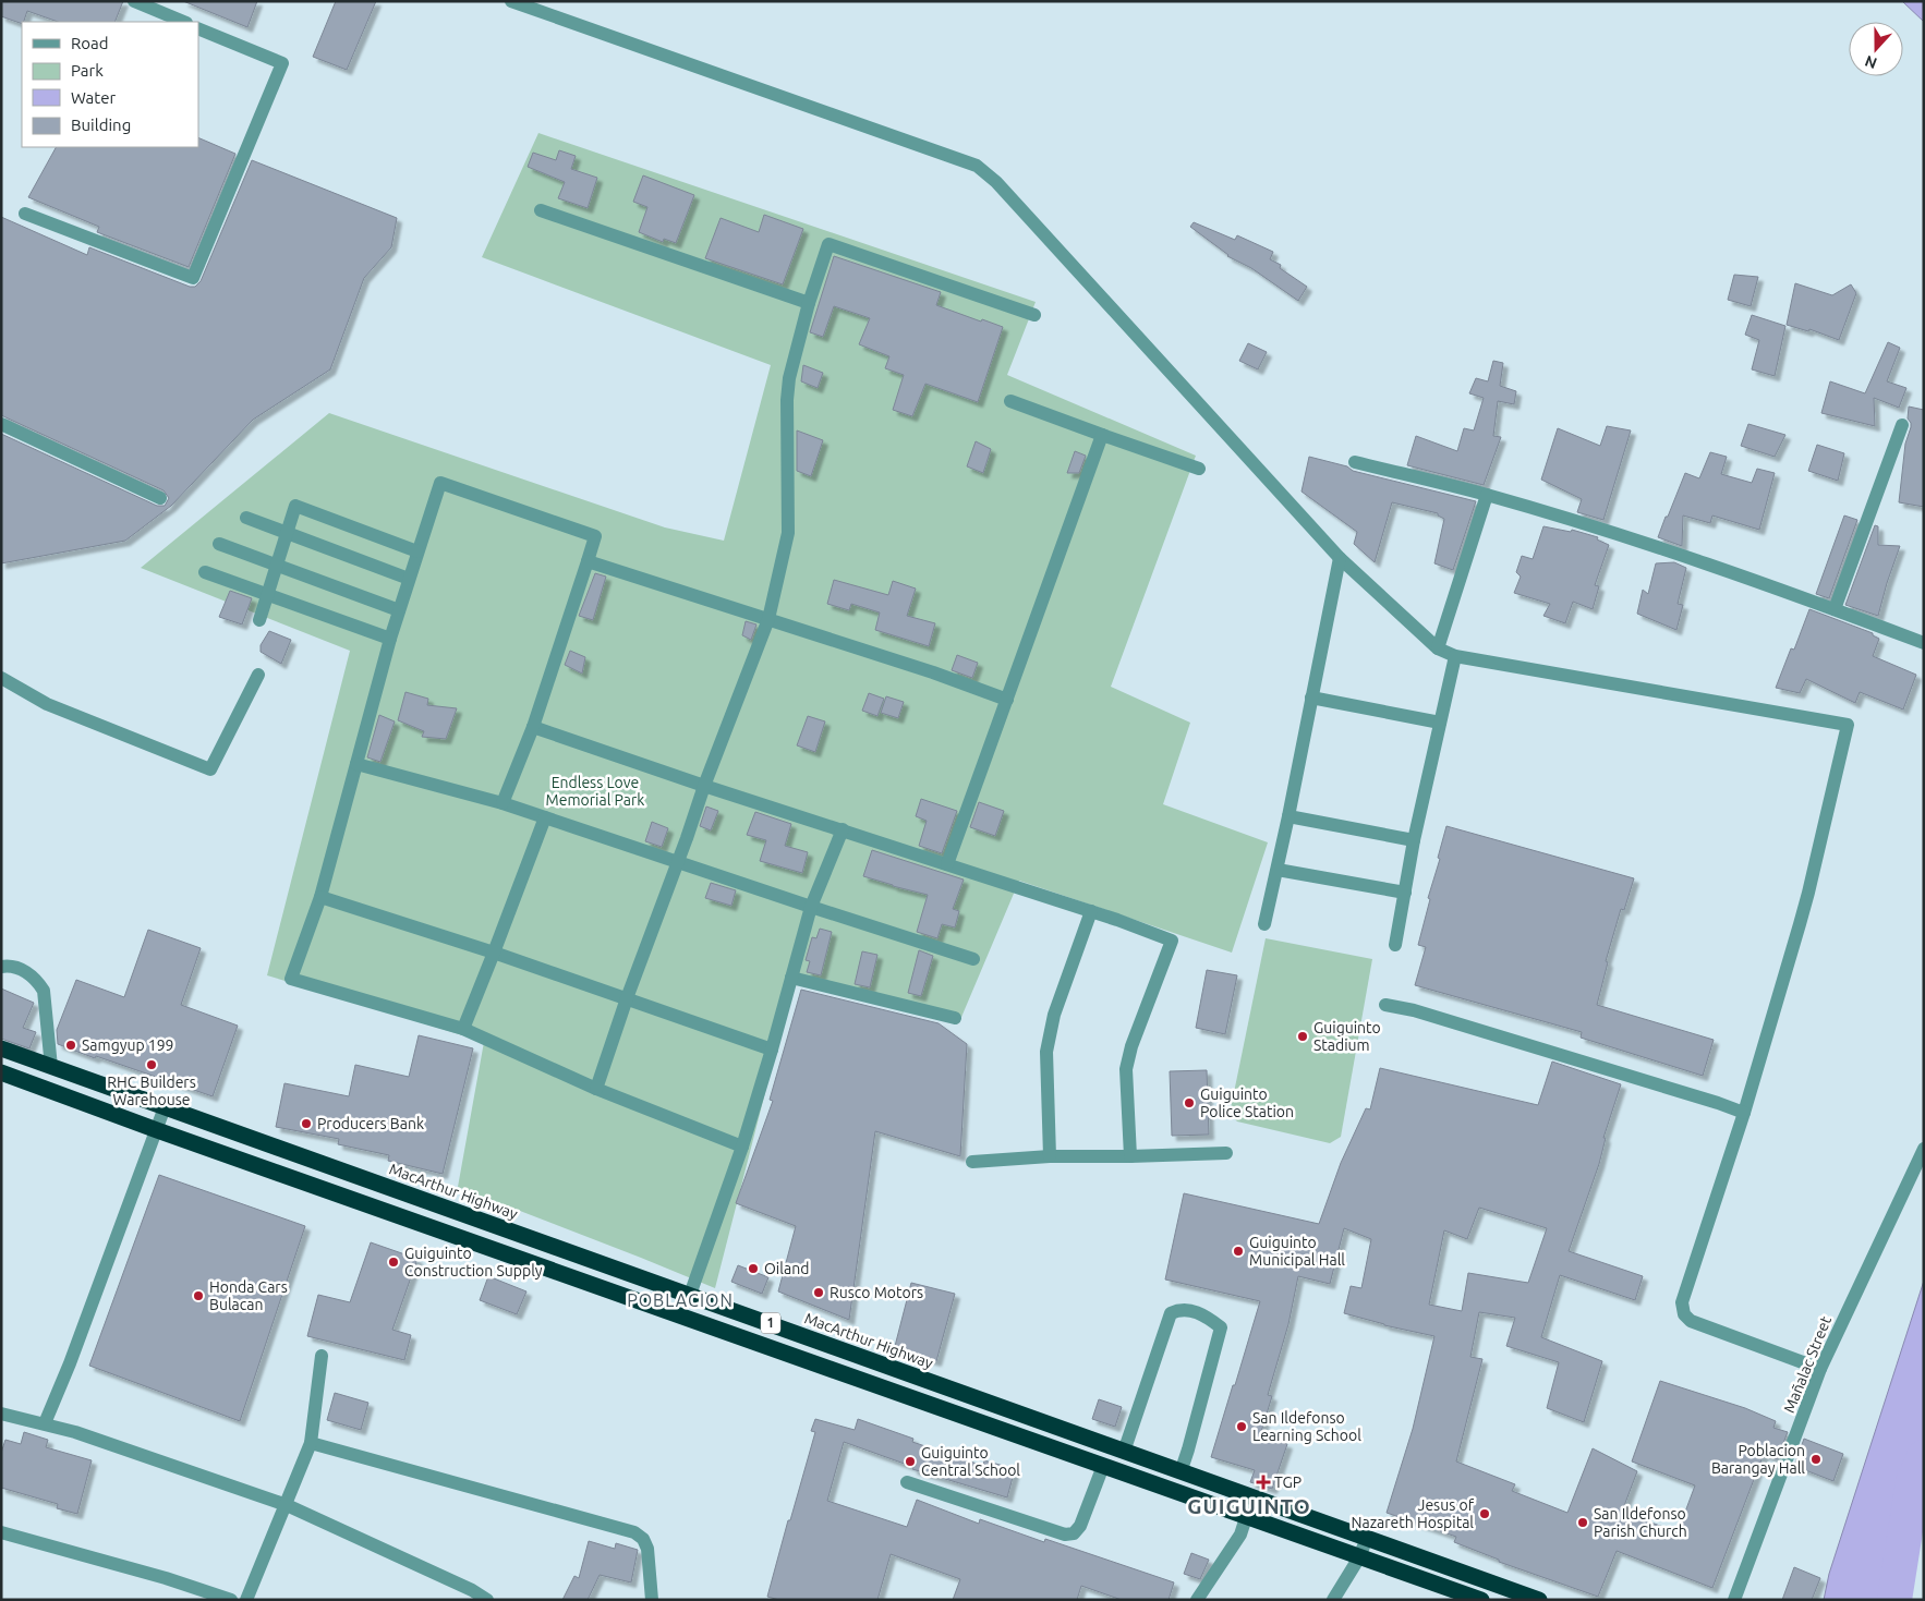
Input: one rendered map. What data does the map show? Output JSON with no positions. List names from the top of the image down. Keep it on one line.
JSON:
{"streets":{"highway":["MacArthur Highway","1"],"street":["Mañalac Street"]},"districts":["POBLACION","GUIGUINTO"],"parks":["Endless Love Memorial Park"],"places":{"other":["Guiguinto Stadium","Samgyup 199","RHC Builders Warehouse","Guiguinto Police Station","Producers Bank","Guiguinto Municipal Hall","Guiguinto Construction Supply","Oiland","Rusco Motors","Honda Cars Bulacan","San Ildefonso Learning School","Poblacion Barangay Hall","Guiguinto Central School","Jesus of Nazareth Hospital","San Ildefonso Parish Church"],"health":["TGP"]},"legend":["Road","Park","Water","Building"],"north":"bottom"}
